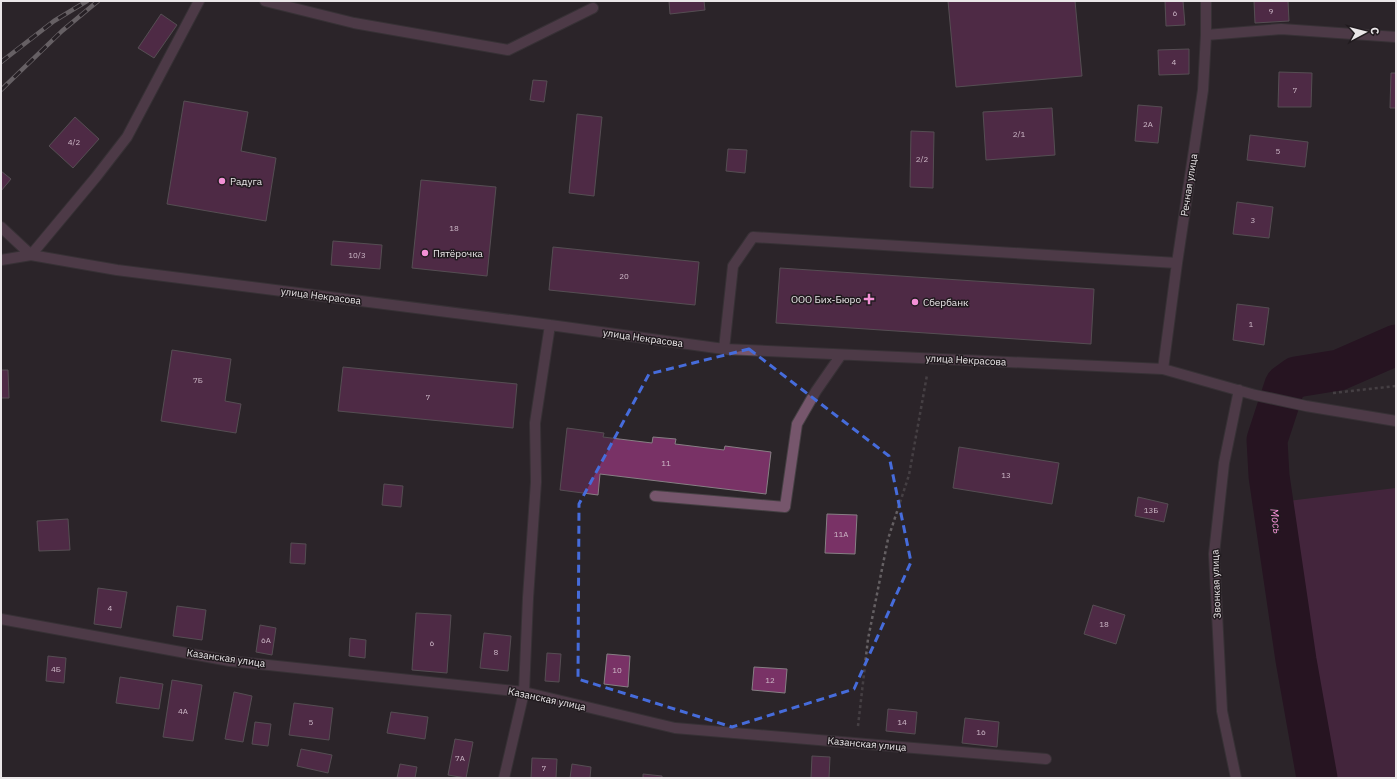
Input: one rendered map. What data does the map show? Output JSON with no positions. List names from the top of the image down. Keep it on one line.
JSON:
{"streets":{"street":["Речная улица","улица Некрасова","Звонкая улица","Казанская улица"]},"crossings":[["Речная улица","улица Некрасова"],["улица Некрасова","Звонкая улица"]],"water":["Мось"],"places":{"other":["Радуга","Пятёрочка","Сбербанк"],"health":["ООО Бих-Бюро"]},"house_numbers":["9","6","4","7","2А","2/1","4/2","5","2/2","3","18","10/3","20","1","7Б","7","11","13","13Б","11А","4","18","6А","6","8","4Б","10","12","4А","5","14","16","7А","7"],"north":"right"}
